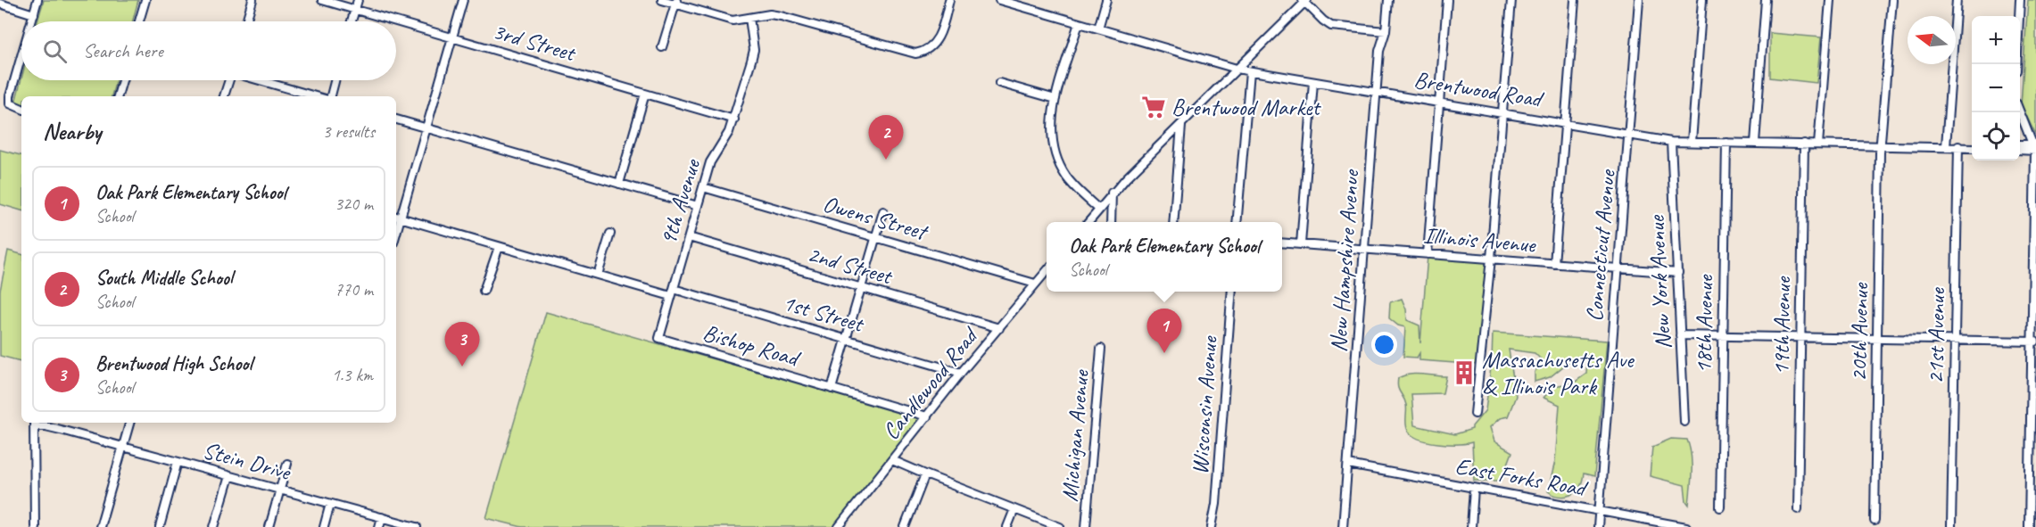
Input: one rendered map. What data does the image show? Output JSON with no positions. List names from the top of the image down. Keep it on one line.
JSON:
{"streets":{"street":["3rd Street","Brentwood Road","9th Avenue","Owens Street","Illinois Avenue","Connecticut Avenue","New Hampshire Avenue","2nd Street","New York Avenue","1st Street","18th Avenue","19th Avenue","20th Avenue","21st Avenue","Bishop Road","Candlewood Road","Wisconsin Avenue","Michigan Avenue","Stein Drive","East Forks Road"]},"crossings":[["3rd Street","9th Avenue"],["Brentwood Road","Connecticut Avenue"],["Brentwood Road","New Hampshire Avenue"],["Brentwood Road","New York Avenue"],["Brentwood Road","18th Avenue"],["Brentwood Road","19th Avenue"],["Brentwood Road","20th Avenue"],["Brentwood Road","21st Avenue"],["9th Avenue","Owens Street"],["9th Avenue","2nd Street"],["9th Avenue","1st Street"],["9th Avenue","Bishop Road"],["Owens Street","Candlewood Road"],["Illinois Avenue","Connecticut Avenue"],["Illinois Avenue","New Hampshire Avenue"],["Illinois Avenue","New York Avenue"],["Connecticut Avenue","East Forks Road"],["New Hampshire Avenue","East Forks Road"],["2nd Street","Candlewood Road"],["1st Street","Candlewood Road"],["Bishop Road","Candlewood Road"]],"places":{"supermarket":["Brentwood Market"],"building":["Massachusetts Ave & Illinois Park"]},"north":"left","page":{"map_buttons":["+","−"],"search":"Search here","heading":["Nearby","3 results"],"pins":["2","1","3"],"list":[{"mark":"1","name":"Oak Park Elementary School","note":"School","value":"320 m"},{"mark":"2","name":"South Middle School","note":"School","value":"770 m"},{"mark":"3","name":"Brentwood High School","note":"School","value":"1.3 km"}],"popup":["Oak Park Elementary School","School"]}}
